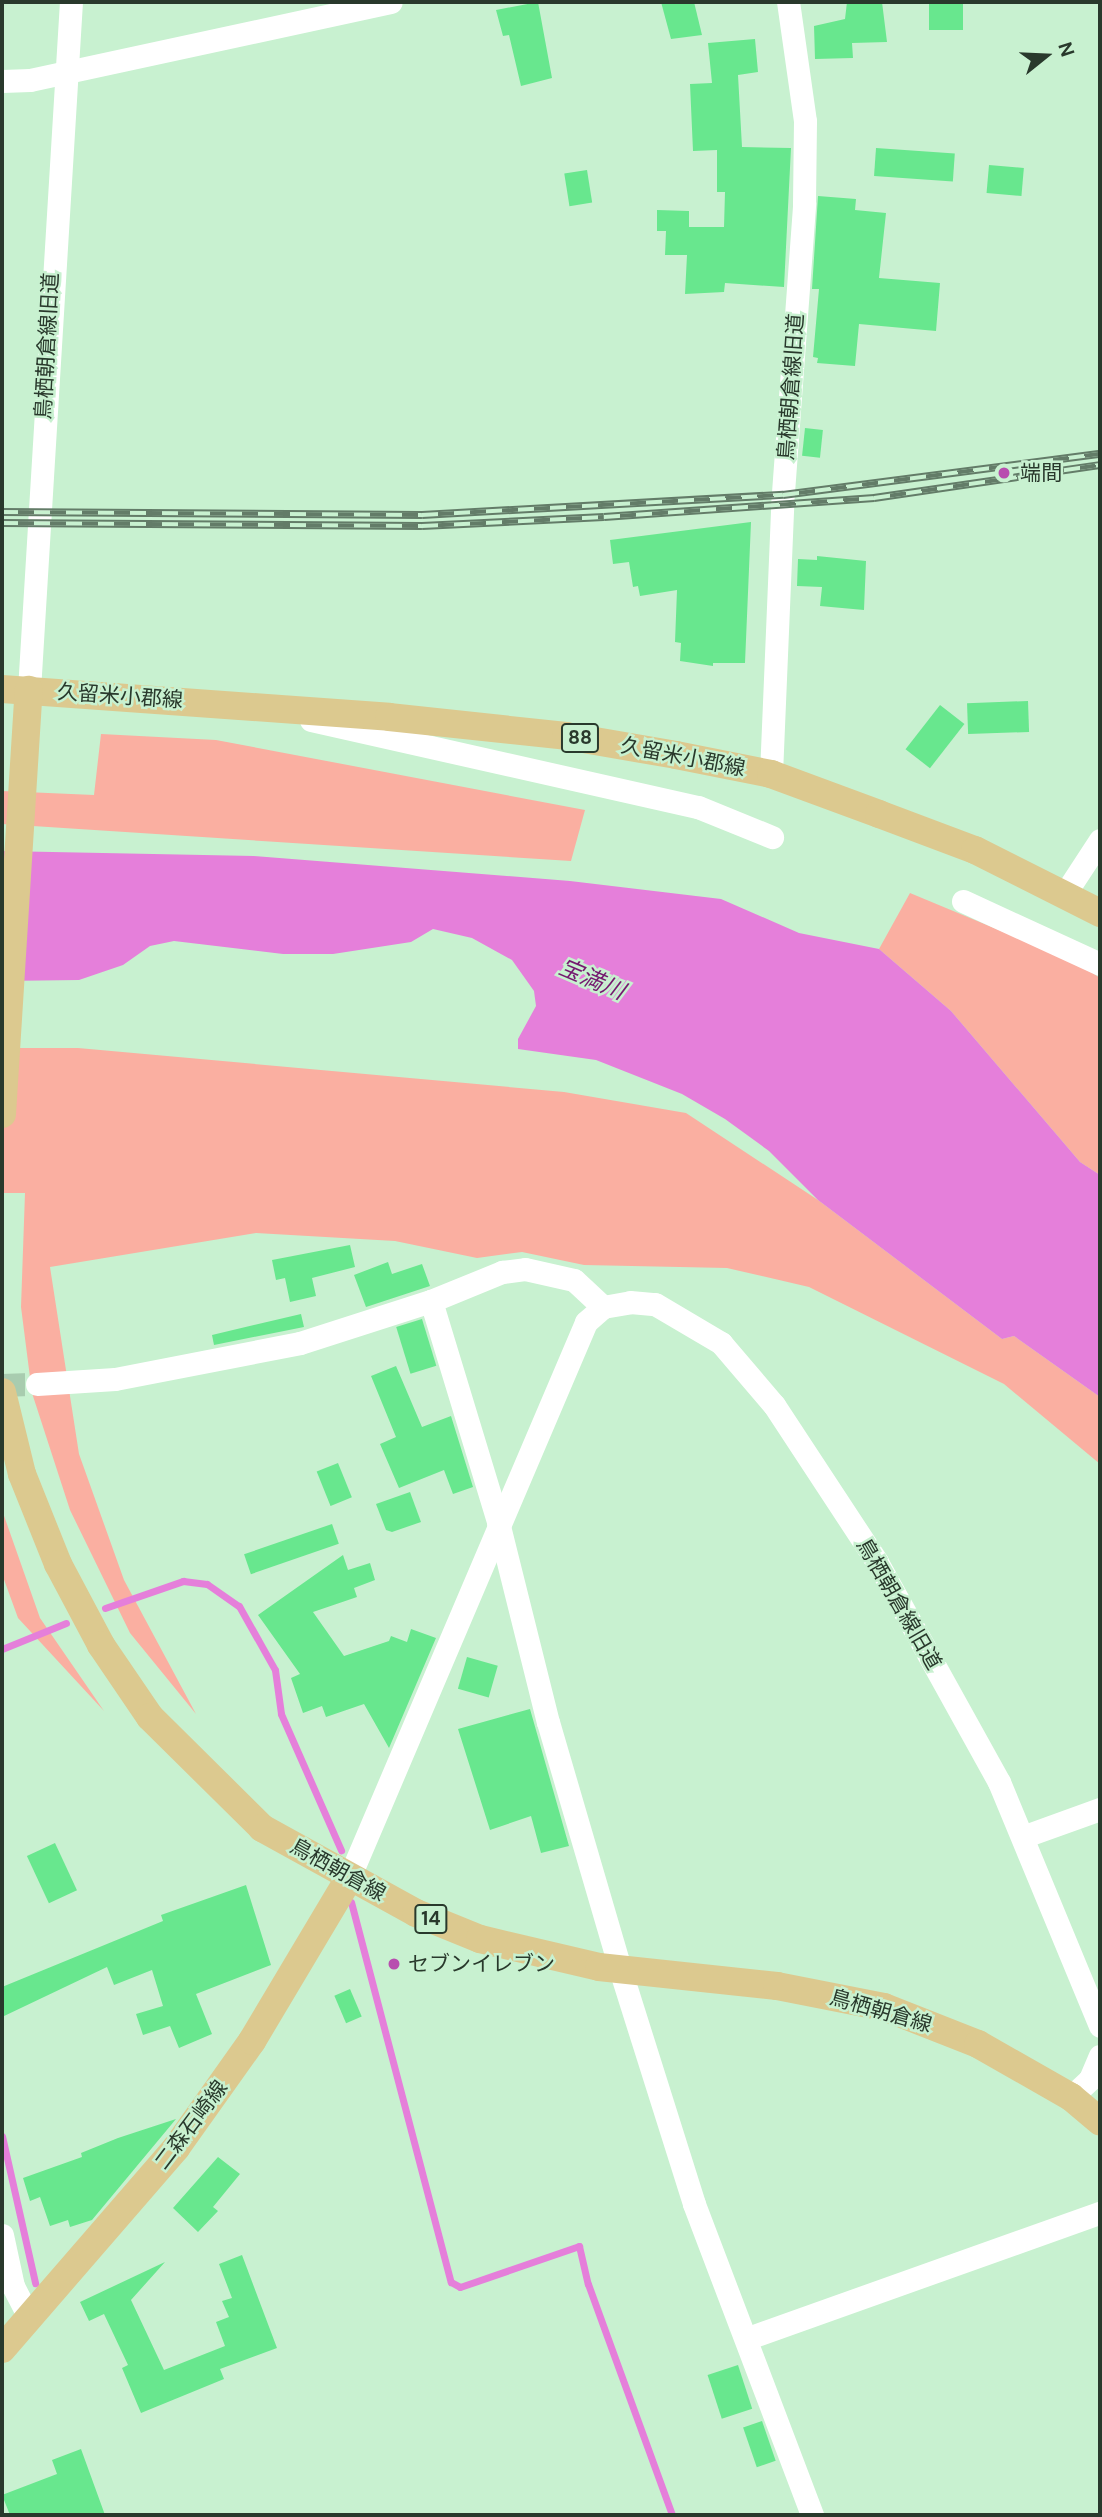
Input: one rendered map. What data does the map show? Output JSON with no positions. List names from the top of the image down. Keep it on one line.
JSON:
{"streets":{"main road":["久留米小郡線","88","鳥栖朝倉線","14","二森石崎線"],"street":["鳥栖朝倉線旧道"]},"crossings":[["鳥栖朝倉線旧道","久留米小郡線"],["鳥栖朝倉線","二森石崎線"]],"water":["宝満川"],"places":["端間","セブンイレブン"],"north":"right"}
